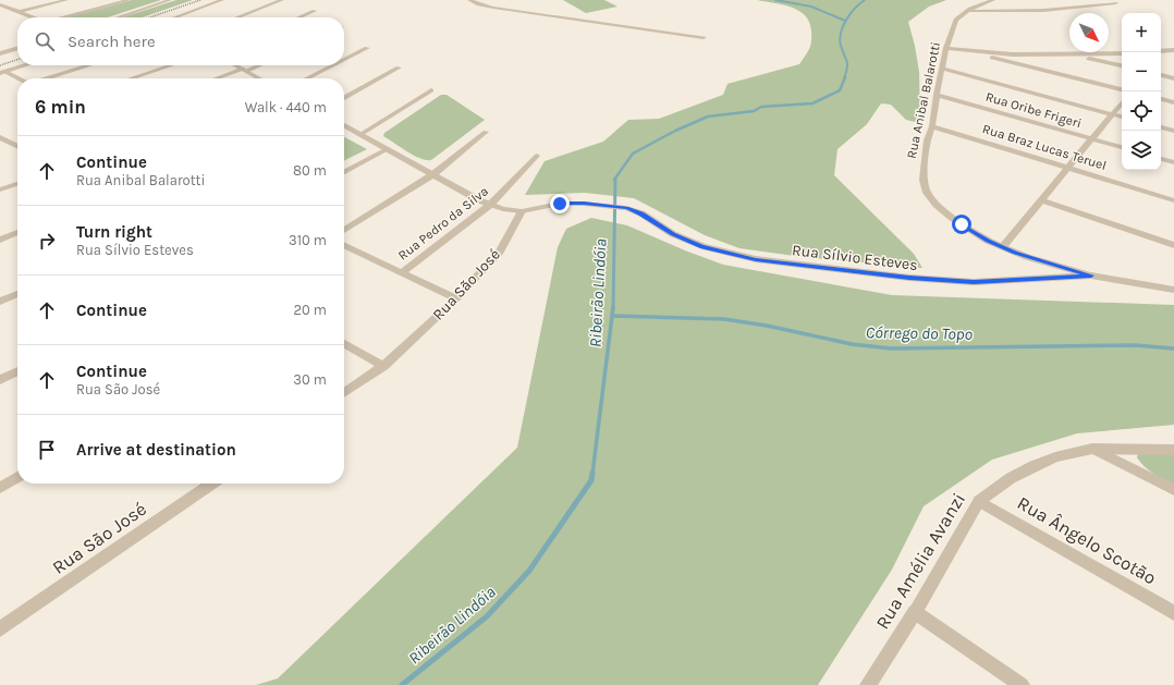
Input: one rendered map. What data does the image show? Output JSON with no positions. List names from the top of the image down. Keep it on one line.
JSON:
{"streets":{"street":["Rua Anibal Balarotti","Rua Oribe Frigeri","Rua Braz Lucas Teruel","Rua Pedro da Silva","Rua Sílvio Esteves","Rua São José","Rua Ângelo Scotão","Rua Amélia Avanzi"]},"crossings":[["Rua Anibal Balarotti","Rua Oribe Frigeri"],["Rua Anibal Balarotti","Rua Braz Lucas Teruel"],["Rua Anibal Balarotti","Rua Sílvio Esteves"],["Rua Sílvio Esteves","Rua São José"],["Rua Ângelo Scotão","Rua Amélia Avanzi"]],"water":["Ribeirão Lindóia","Córrego do Topo"],"north":"bottom right","page":{"map_buttons":["+","−"],"search":"Search here","heading":["6 min","Walk · 440 m"],"list":[["Continue","Rua Anibal Balarotti","80 m"],["Turn right","Rua Sílvio Esteves","310 m"],["Continue","20 m"],["Continue","Rua São José","30 m"],"Arrive at destination"]}}
